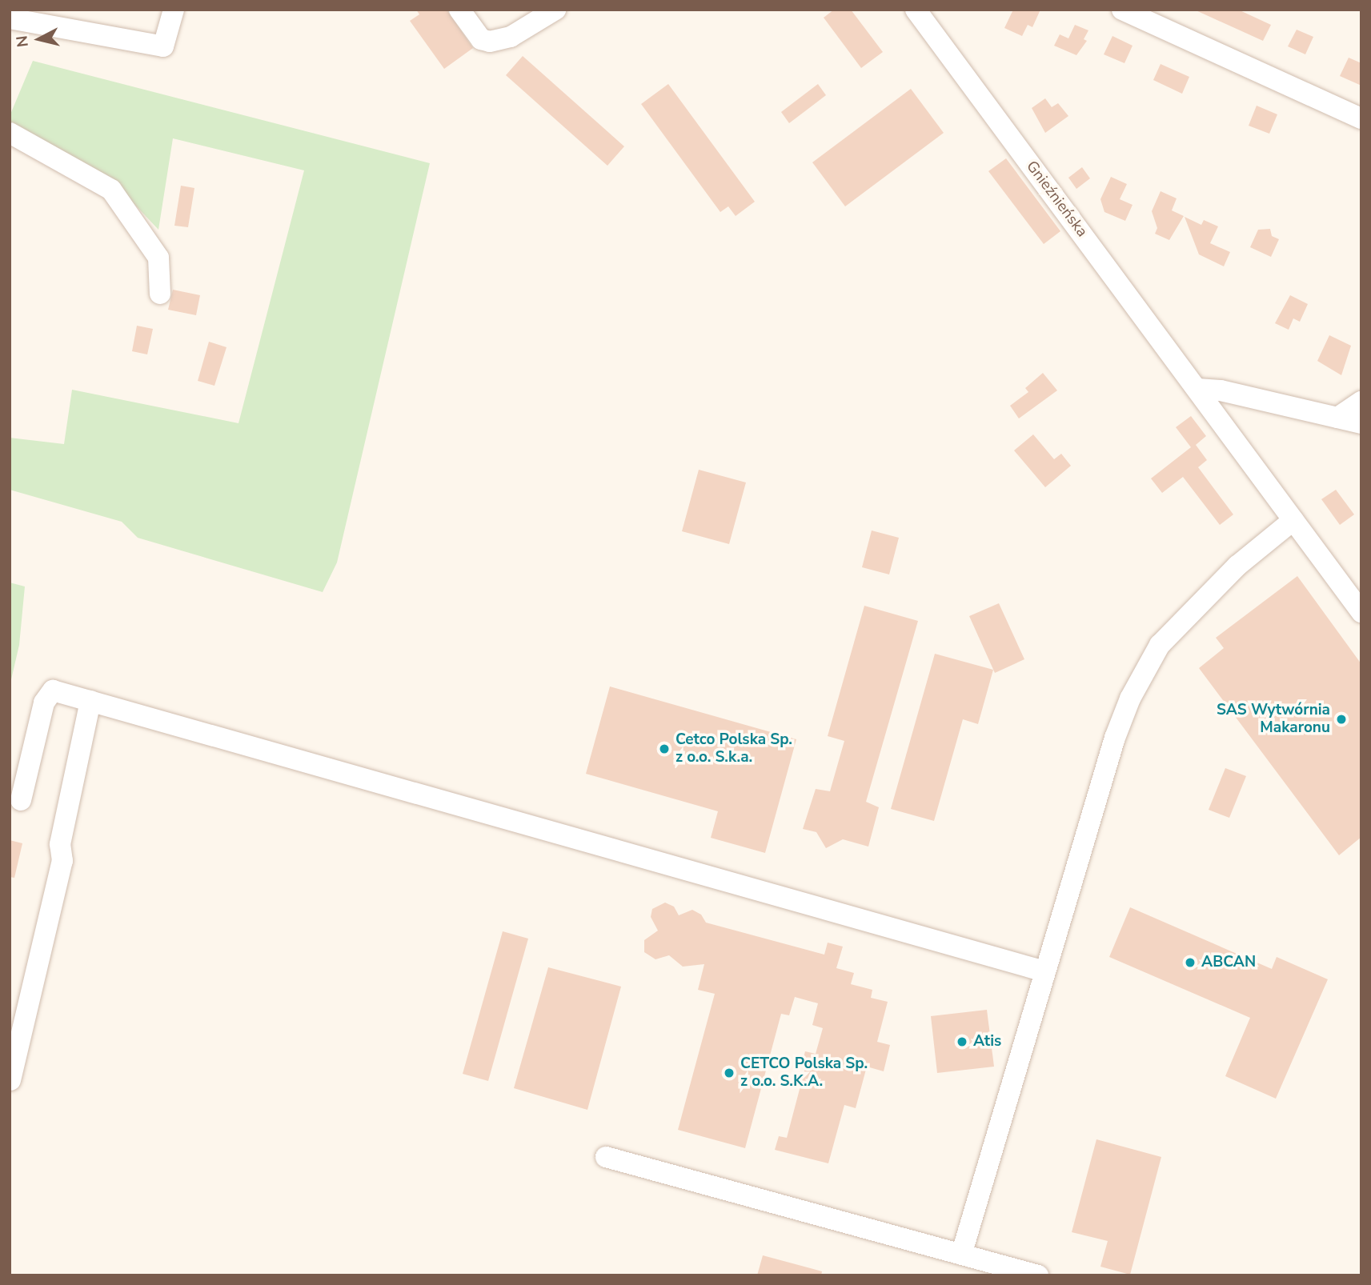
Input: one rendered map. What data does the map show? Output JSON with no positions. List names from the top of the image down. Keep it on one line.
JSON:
{"streets":{"street":["Gnieźnieńska"]},"places":["SAS Wytwórnia Makaronu","Cetco Polska Sp. z o.o. S.k.a.","ABCAN","Atis","CETCO Polska Sp. z o.o. S.K.A."],"north":"left"}
